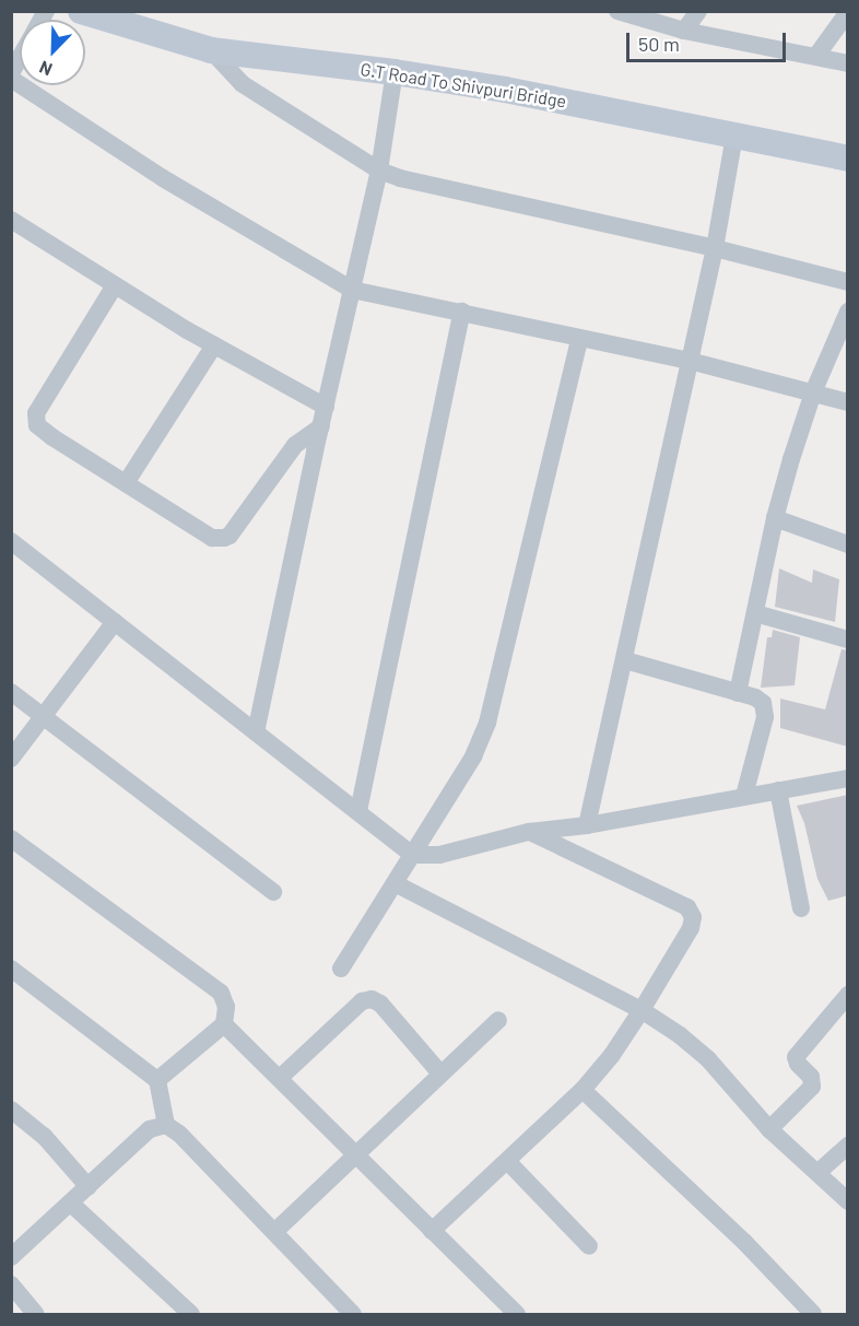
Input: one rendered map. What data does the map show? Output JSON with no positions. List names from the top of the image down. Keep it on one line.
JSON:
{"streets":{"street":["G.T Road To Shivpuri Bridge"]},"scale_bar":"50 m","north":"bottom left"}
